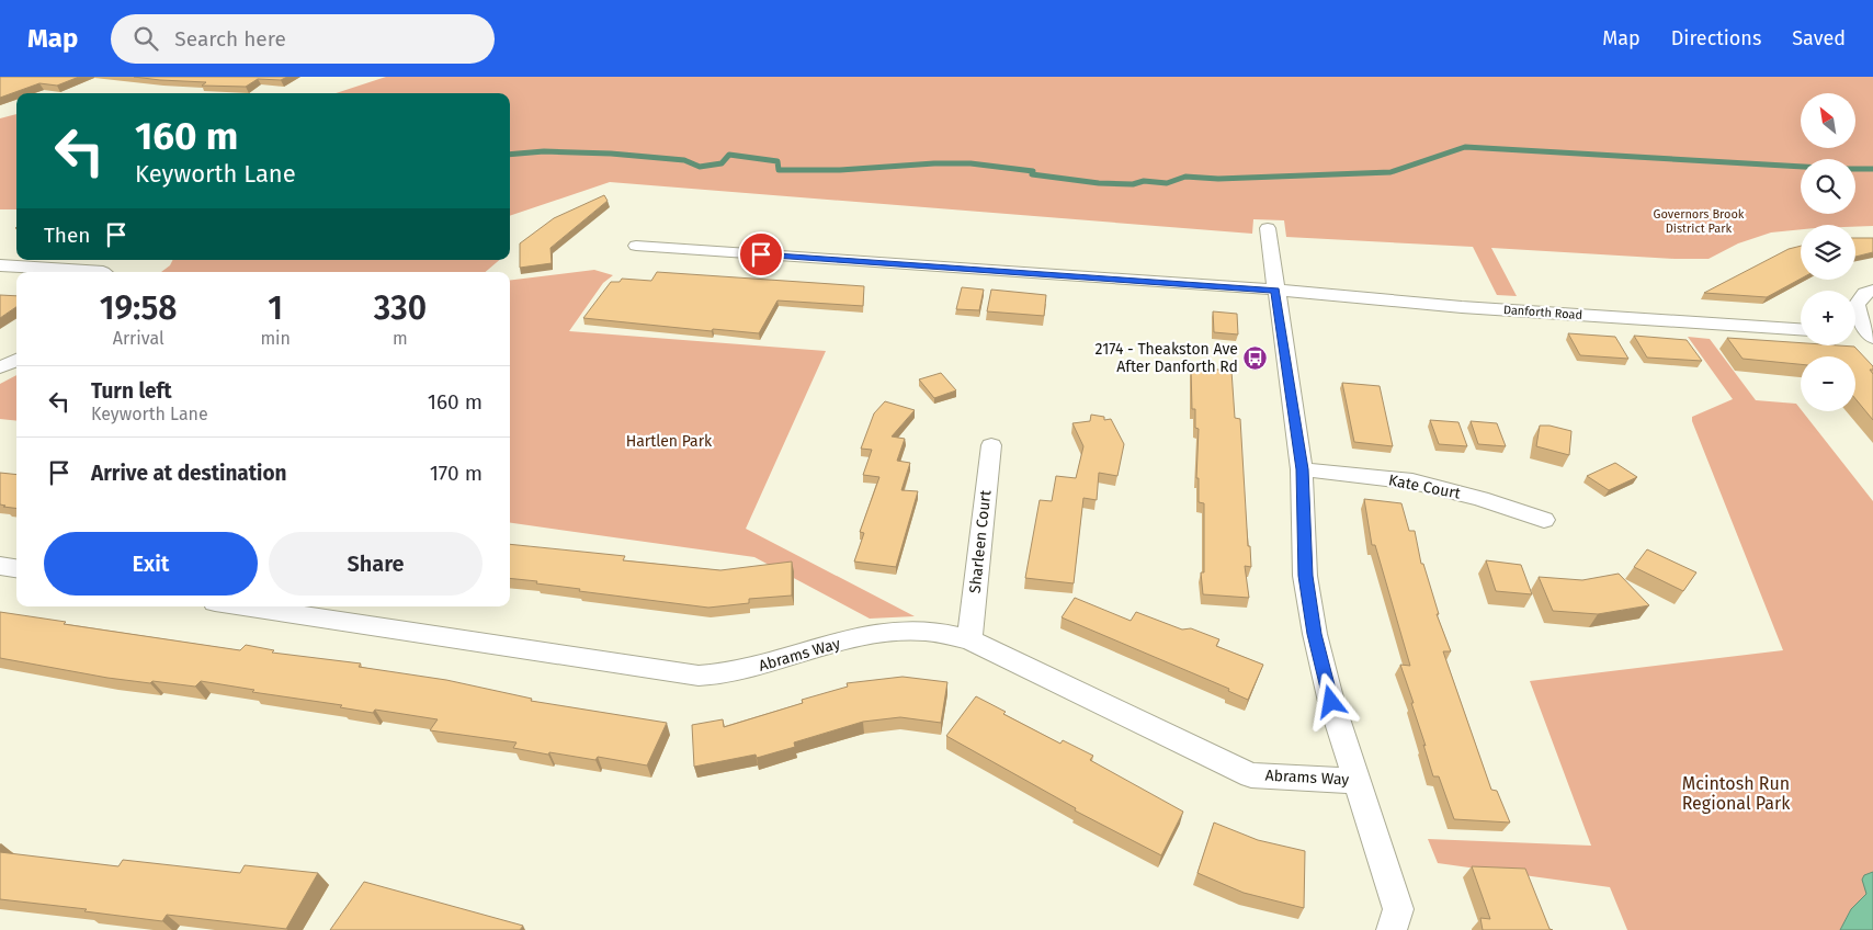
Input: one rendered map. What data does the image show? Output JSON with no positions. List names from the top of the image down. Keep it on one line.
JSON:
{"streets":{"street":["Danforth Road","Kate Court","Sharleen Court","Abrams Way"]},"crossings":[["Sharleen Court","Abrams Way"]],"parks":["Governors Brook District Park","Hartlen Park","Mcintosh Run Regional Park"],"places":{"bus stop":["2174 - Theakston Ave After Danforth Rd"]},"north":"top left","page":{"header":"Map","search":"Search here","nav":["Map","Directions","Saved"],"map_buttons":["+","−"],"turn":["160 m","Keyworth Lane"],"then":"Then","eta":["19:58","Arrival","1","min","330","m"],"list":[{"name":"Turn left","note":"Keyworth Lane","value":"160 m"},{"name":"Arrive at destination","value":"170 m"}],"buttons":["Exit","Share"]}}
